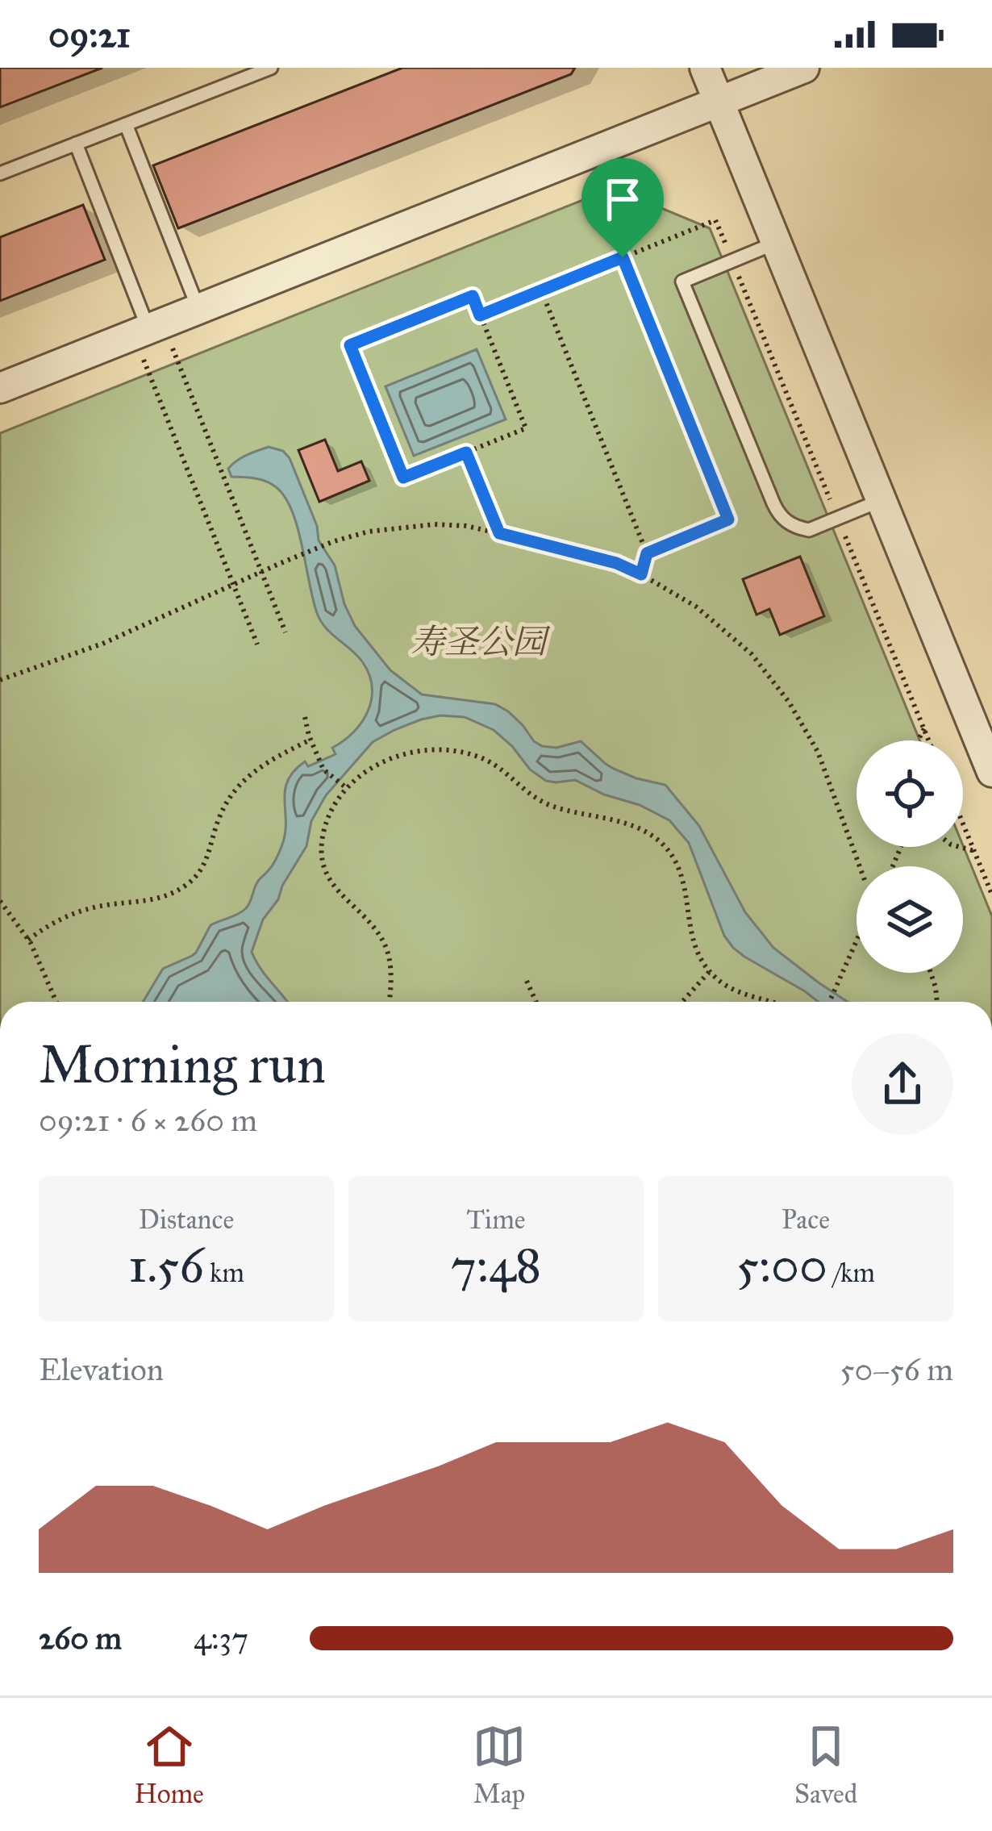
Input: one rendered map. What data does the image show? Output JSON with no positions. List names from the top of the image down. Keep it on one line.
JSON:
{"parks":["寿圣公园"],"page":{"status":"09:21","heading":["Morning run","09:21 · 6 × 260 m"],"stats":[["Distance","1.56 km"],["Time","7:48"],["Pace","5:00 /km"]],"chart":["Elevation","50–56 m"],"list":[{"name":"260 m","note":"4:37"}],"tabs":["Home","Map","Saved"]}}
